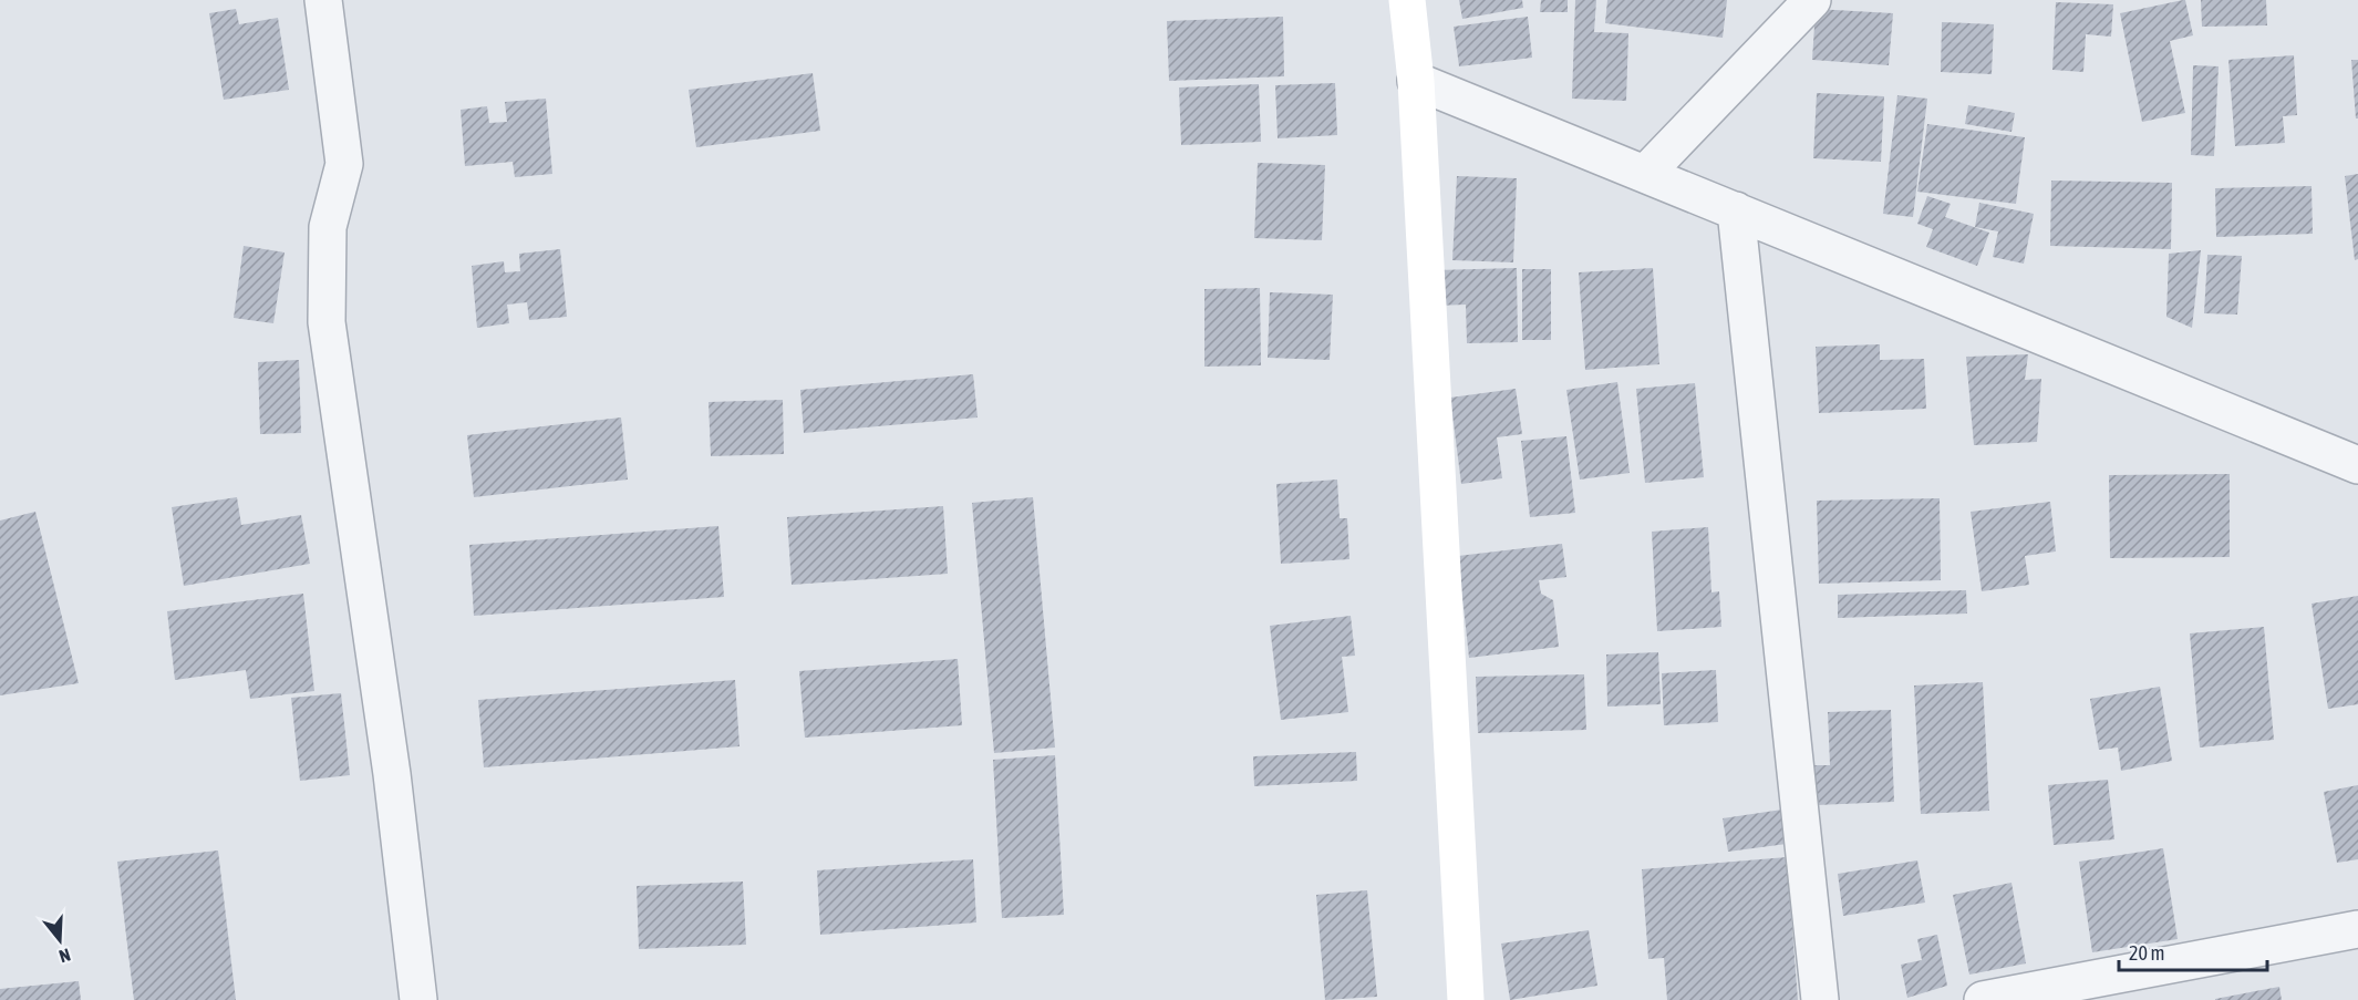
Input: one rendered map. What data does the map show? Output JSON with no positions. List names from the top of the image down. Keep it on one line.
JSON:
{"scale_bar":"20 m","north":"bottom"}
